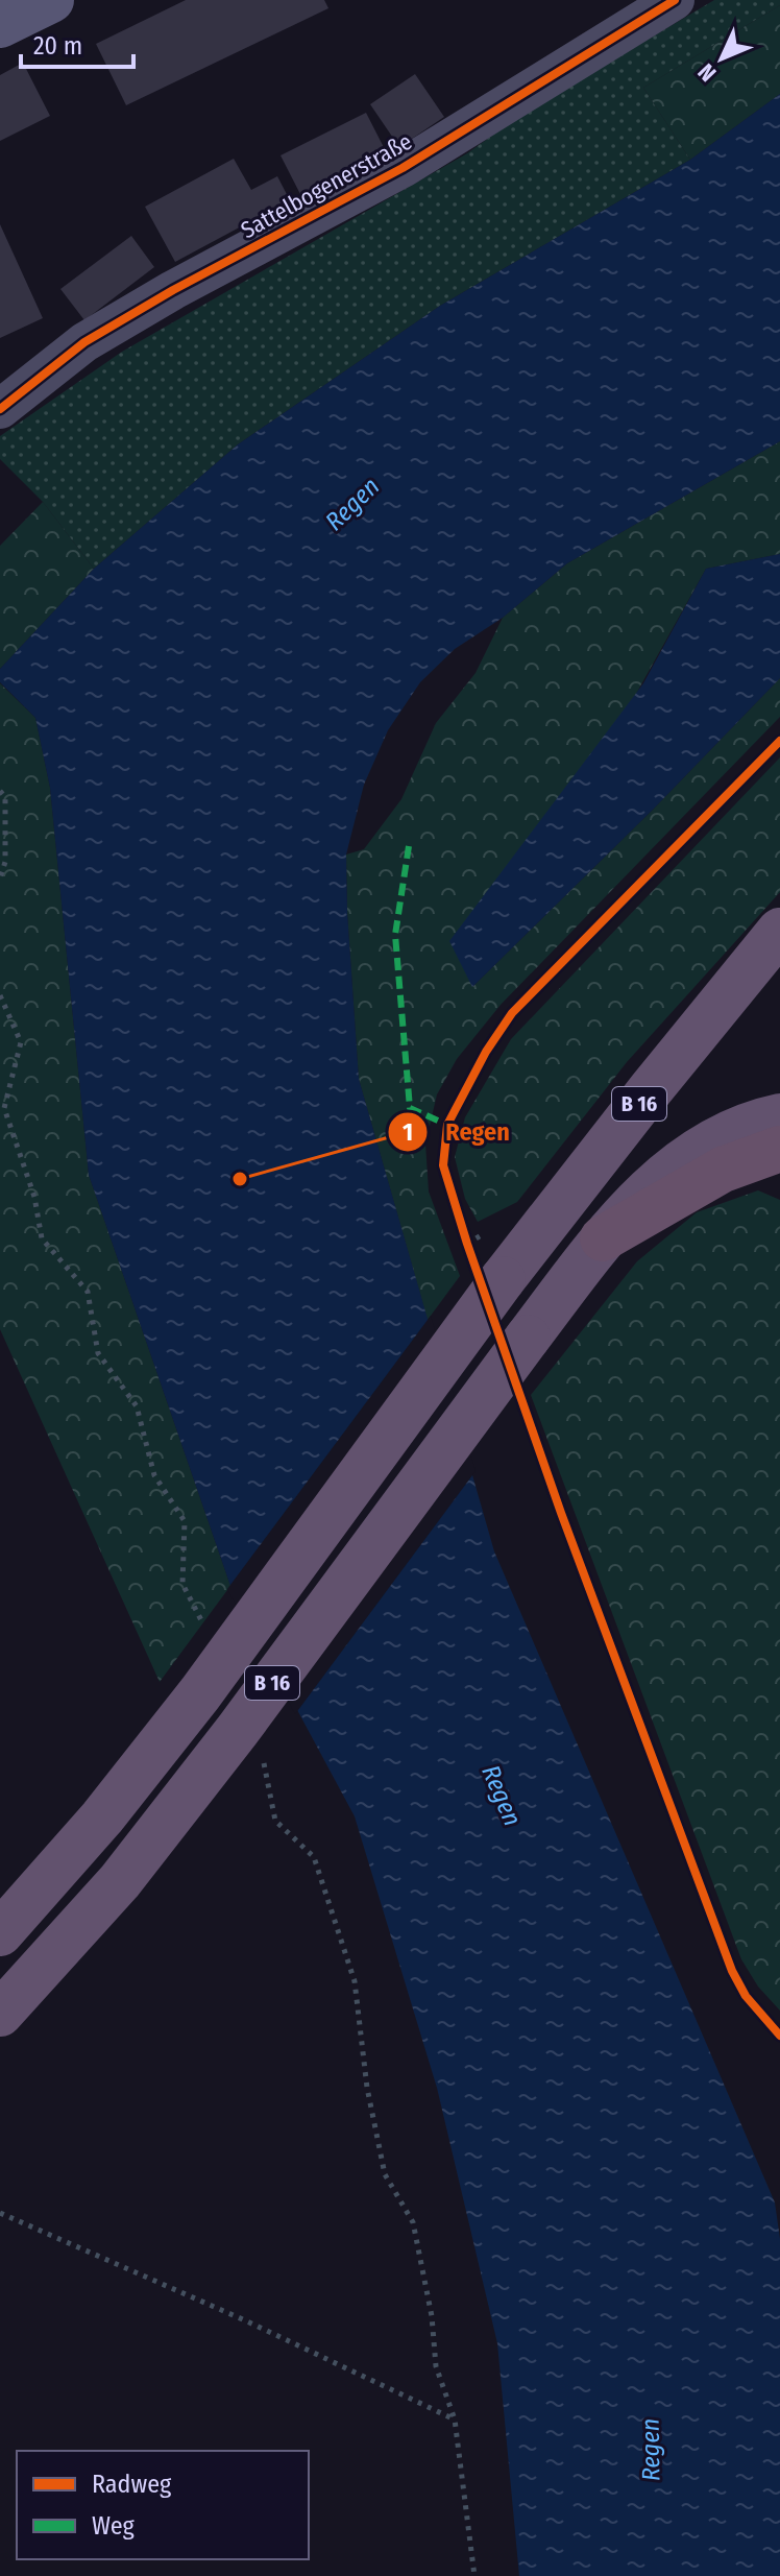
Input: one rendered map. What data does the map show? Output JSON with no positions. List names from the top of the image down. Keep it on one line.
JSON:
{"streets":{"highway":["B 16"],"street":["Sattelbogenerstraße"]},"water":["Regen"],"places":["Regen"],"legend":["Radweg","Weg"],"scale_bar":"20 m","north":"bottom left"}
